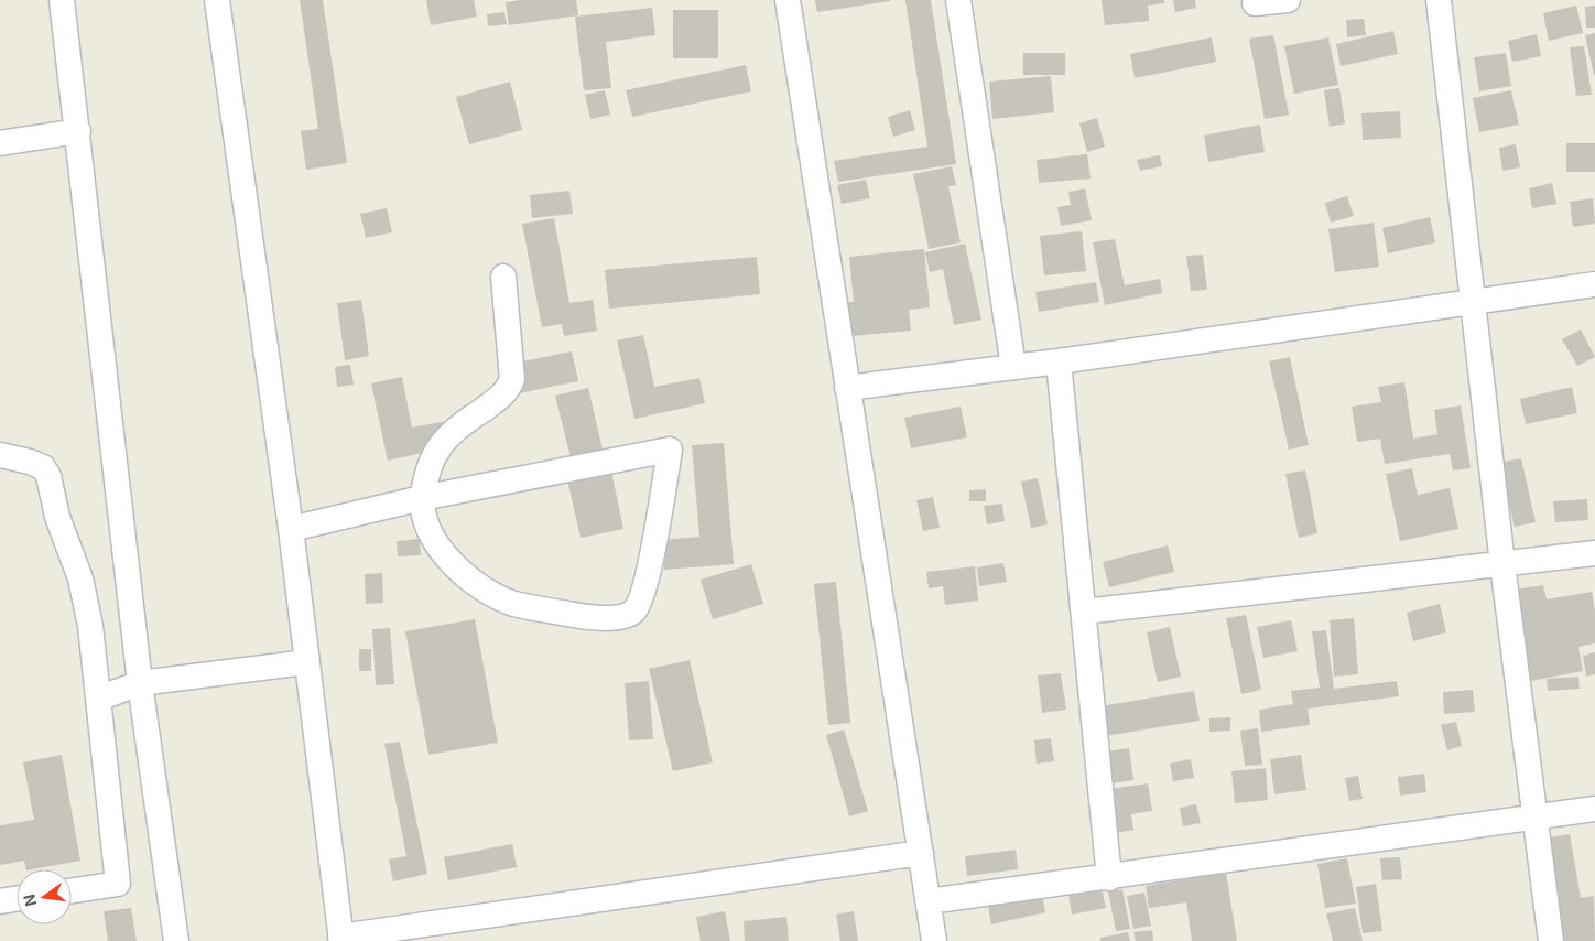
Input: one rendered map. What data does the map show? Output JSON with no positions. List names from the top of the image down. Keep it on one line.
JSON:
{"north":"left"}
